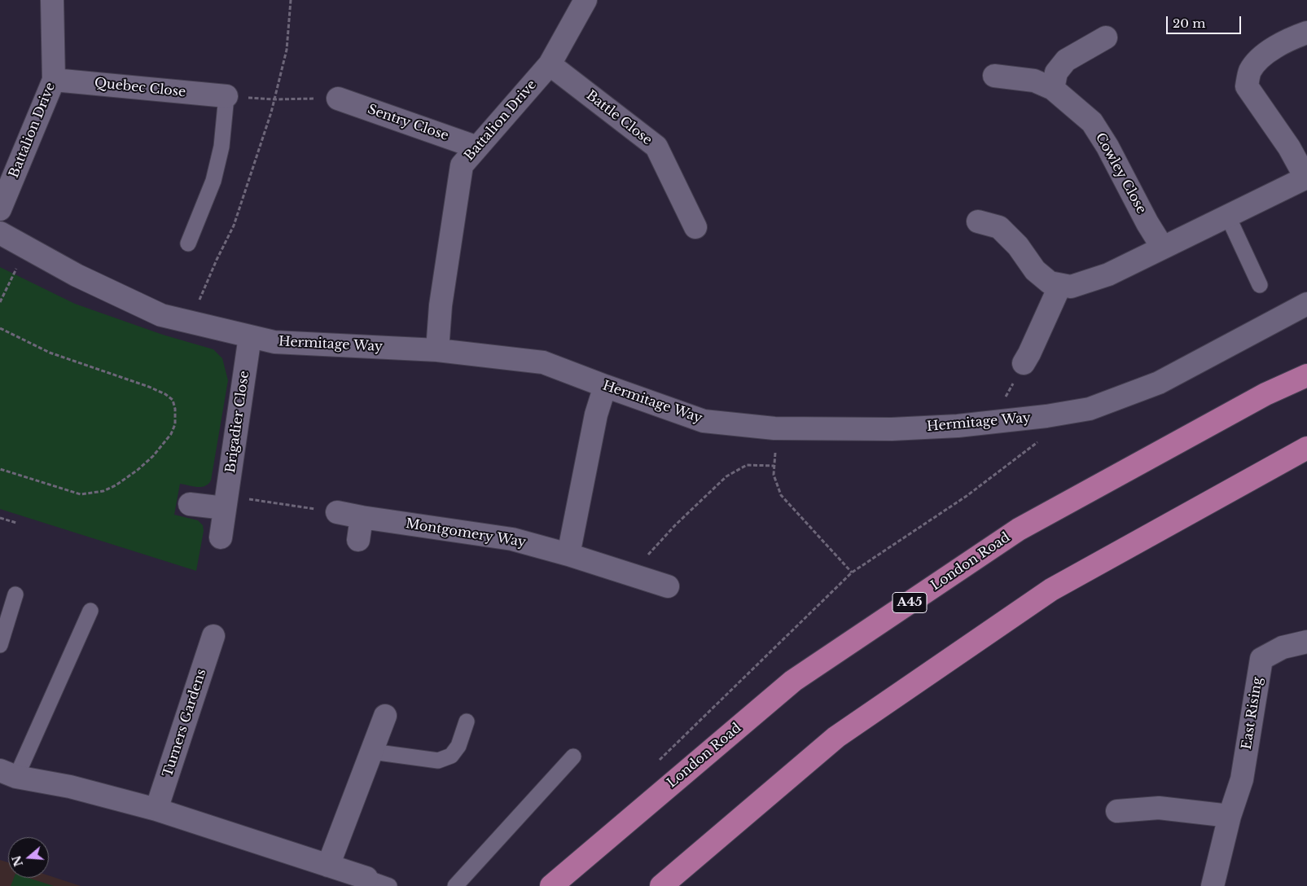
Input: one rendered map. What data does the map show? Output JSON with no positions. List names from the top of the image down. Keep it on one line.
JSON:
{"streets":{"highway":["London Road","A45"],"street":["Quebec Close","Battle Close","Battalion Drive","Sentry Close","Cowley Close","Hermitage Way","Brigadier Close","Montgomery Way","East Rising","Turners Gardens"]},"crossings":[["Quebec Close","Battalion Drive"],["Battle Close","Battalion Drive"],["Battalion Drive","Sentry Close"],["Battalion Drive","Hermitage Way"],["Hermitage Way","Brigadier Close"]],"scale_bar":"20 m","north":"left"}
